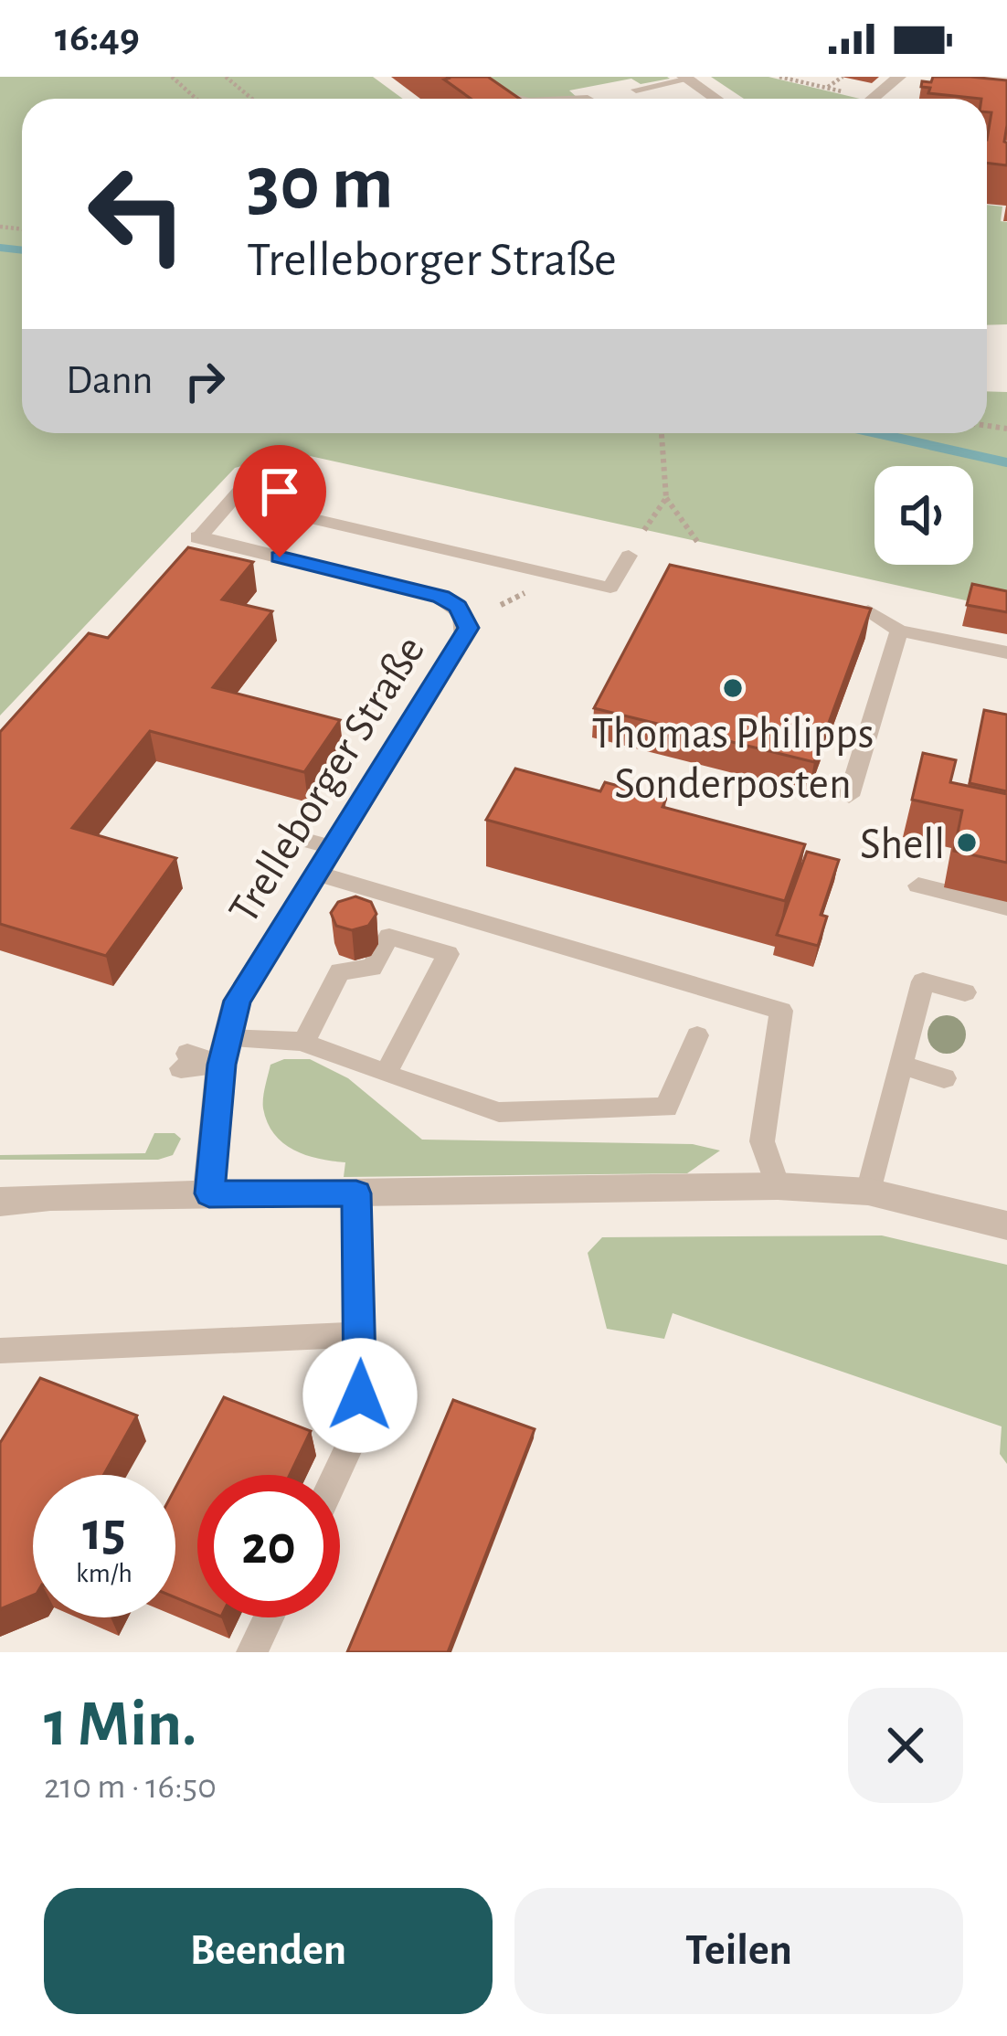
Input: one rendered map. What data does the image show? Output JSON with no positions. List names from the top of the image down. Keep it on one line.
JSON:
{"streets":{"street":["Trelleborger Straße"]},"places":["Thomas Philipps Sonderposten","Shell"],"page":{"status":"16:49","turn":["30 m","Trelleborger Straße"],"then":"Dann","speed":"15 km/h","limit":"20","heading":["1 Min.","210 m · 16:50"],"buttons":["Beenden","Teilen"]}}
